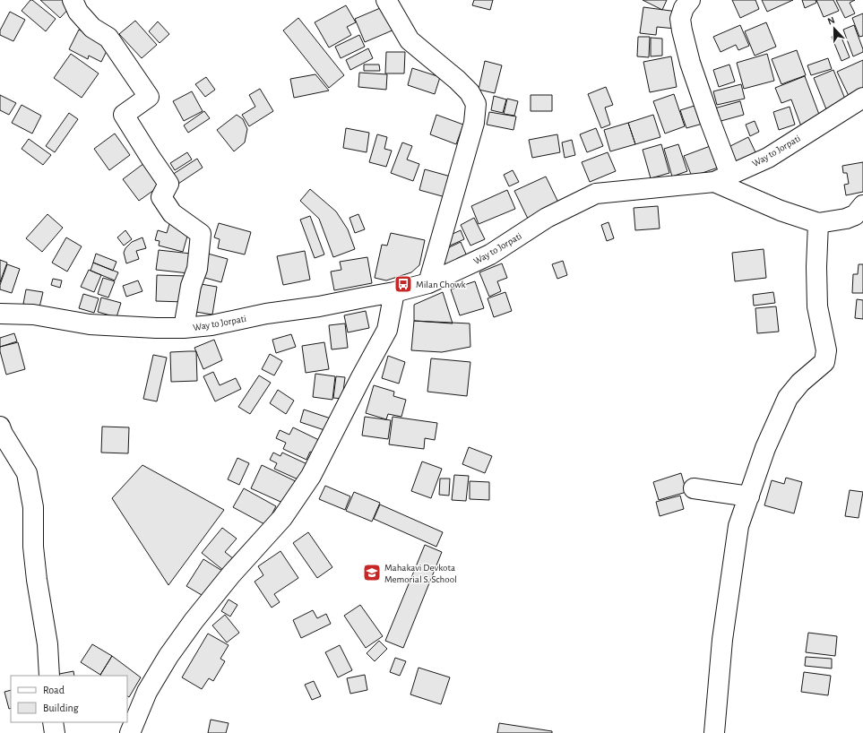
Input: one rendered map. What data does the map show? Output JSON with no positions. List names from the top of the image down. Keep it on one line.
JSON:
{"streets":{"street":["Way to Jorpati"]},"places":{"bus stop":["Milan Chowk"],"school or university":["Mahakavi Devkota Memorial S. School"]},"legend":["Road","Building"],"north":"top"}
